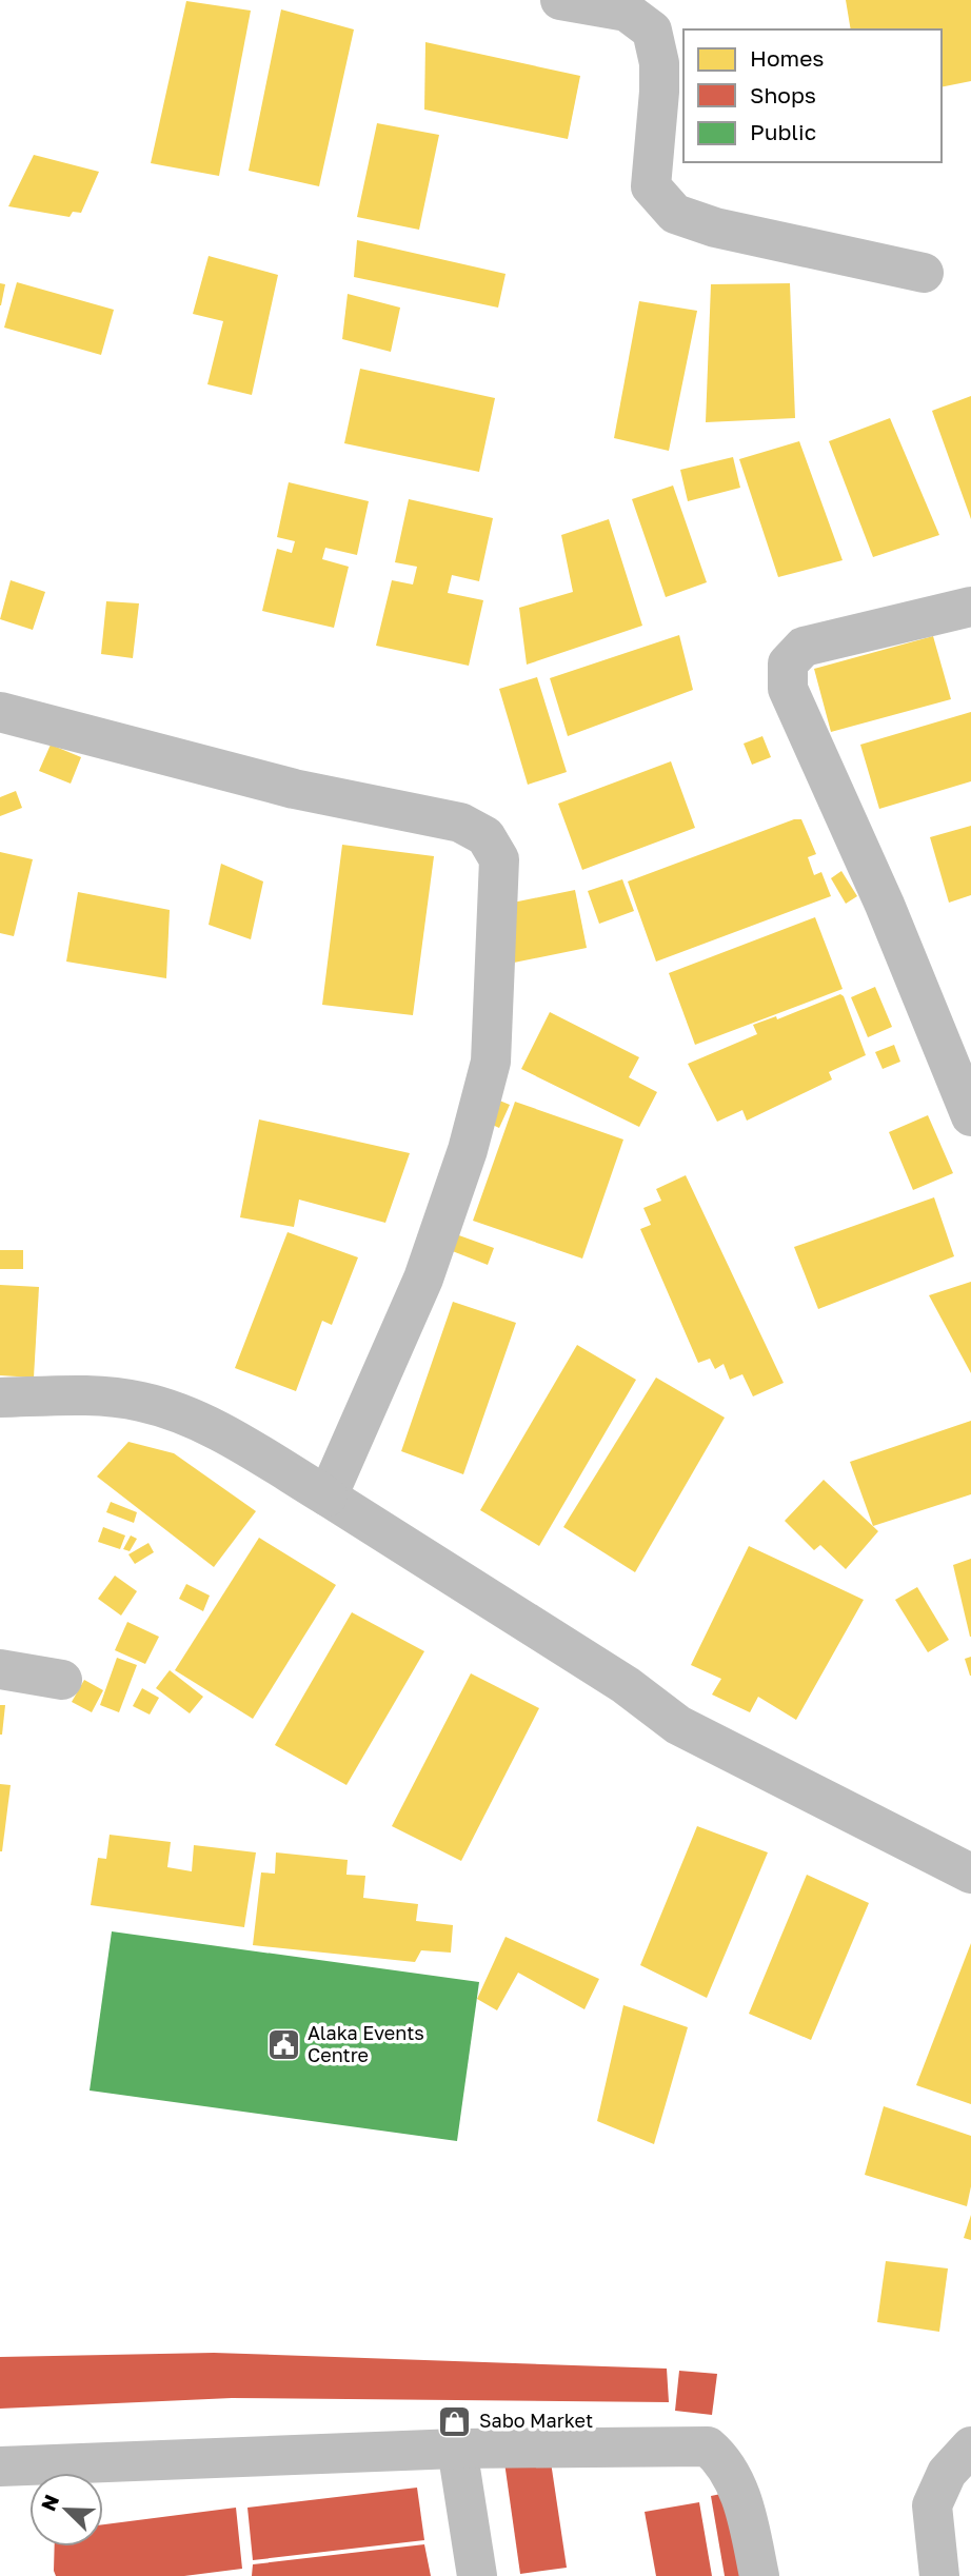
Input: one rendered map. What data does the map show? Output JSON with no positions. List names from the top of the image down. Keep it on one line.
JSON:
{"places":{"public building":["Alaka Events Centre"],"shop":["Sabo Market"]},"legend":["Homes","Shops","Public"],"north":"top left"}
